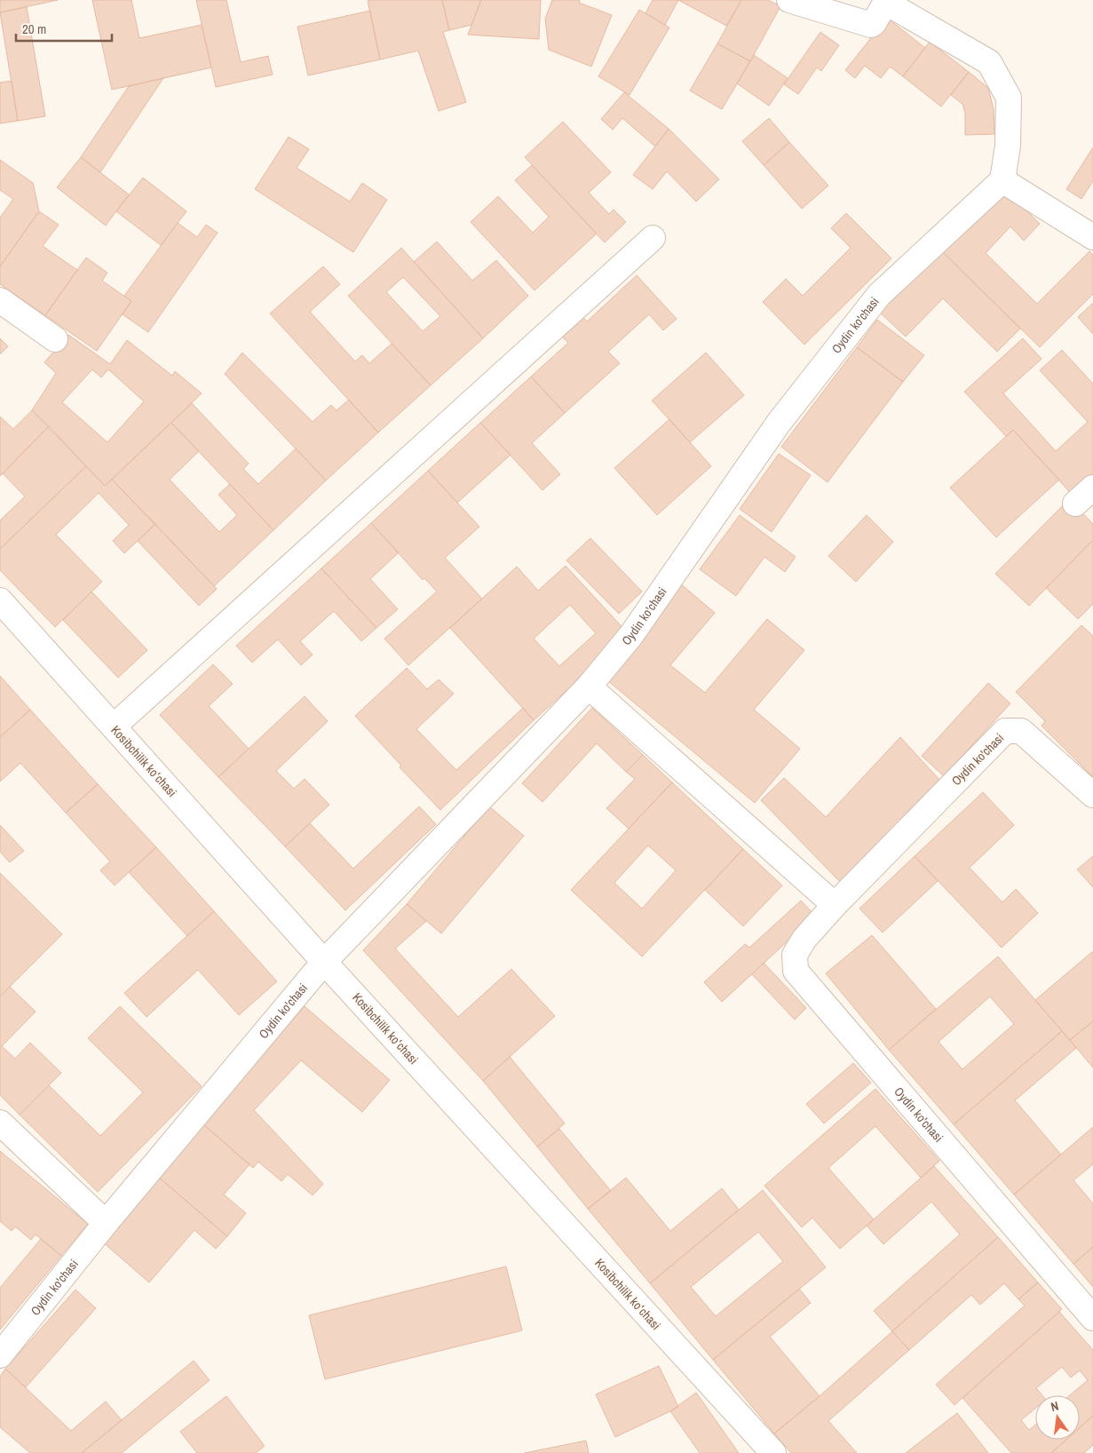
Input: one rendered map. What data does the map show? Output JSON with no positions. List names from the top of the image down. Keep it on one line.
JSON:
{"streets":{"street":["Oydin ko'chasi","Kosibchilik koʻchasi"]},"crossings":[["Oydin ko'chasi","Kosibchilik koʻchasi"]],"scale_bar":"20 m","north":"top"}
